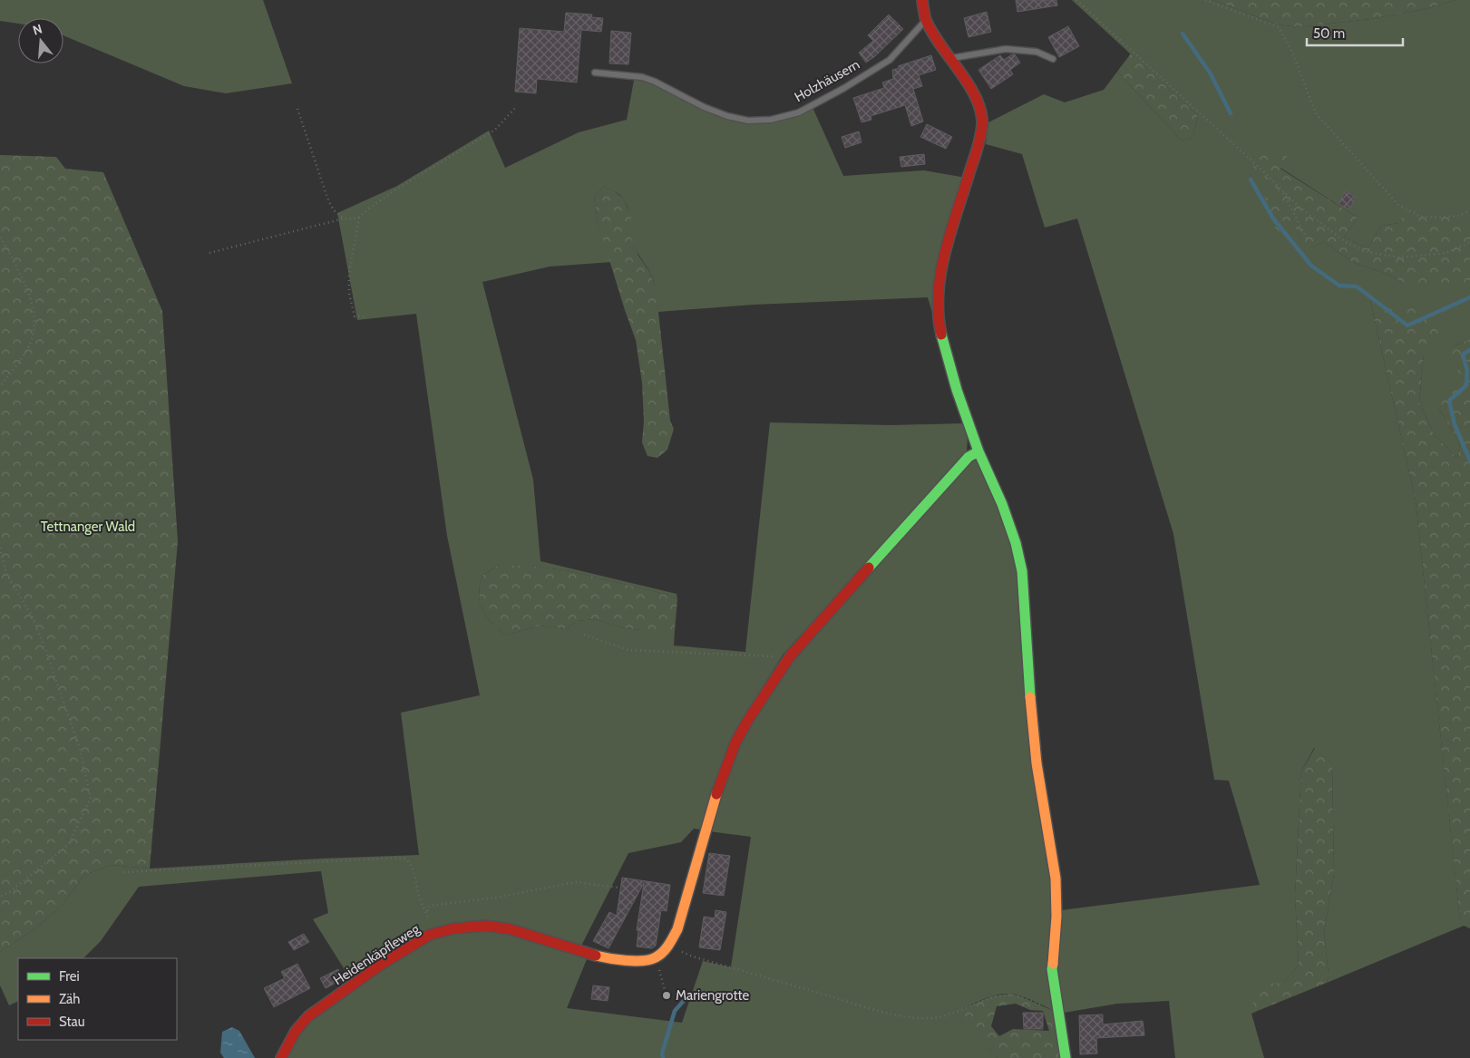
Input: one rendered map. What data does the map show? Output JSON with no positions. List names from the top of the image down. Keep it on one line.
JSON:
{"streets":{"street":["Heidenkäpfleweg"],"lane":["Holzhäusern"]},"parks":["Tettnanger Wald"],"places":["Mariengrotte"],"legend":["Frei","Zäh","Stau"],"scale_bar":"50 m","north":"top"}
